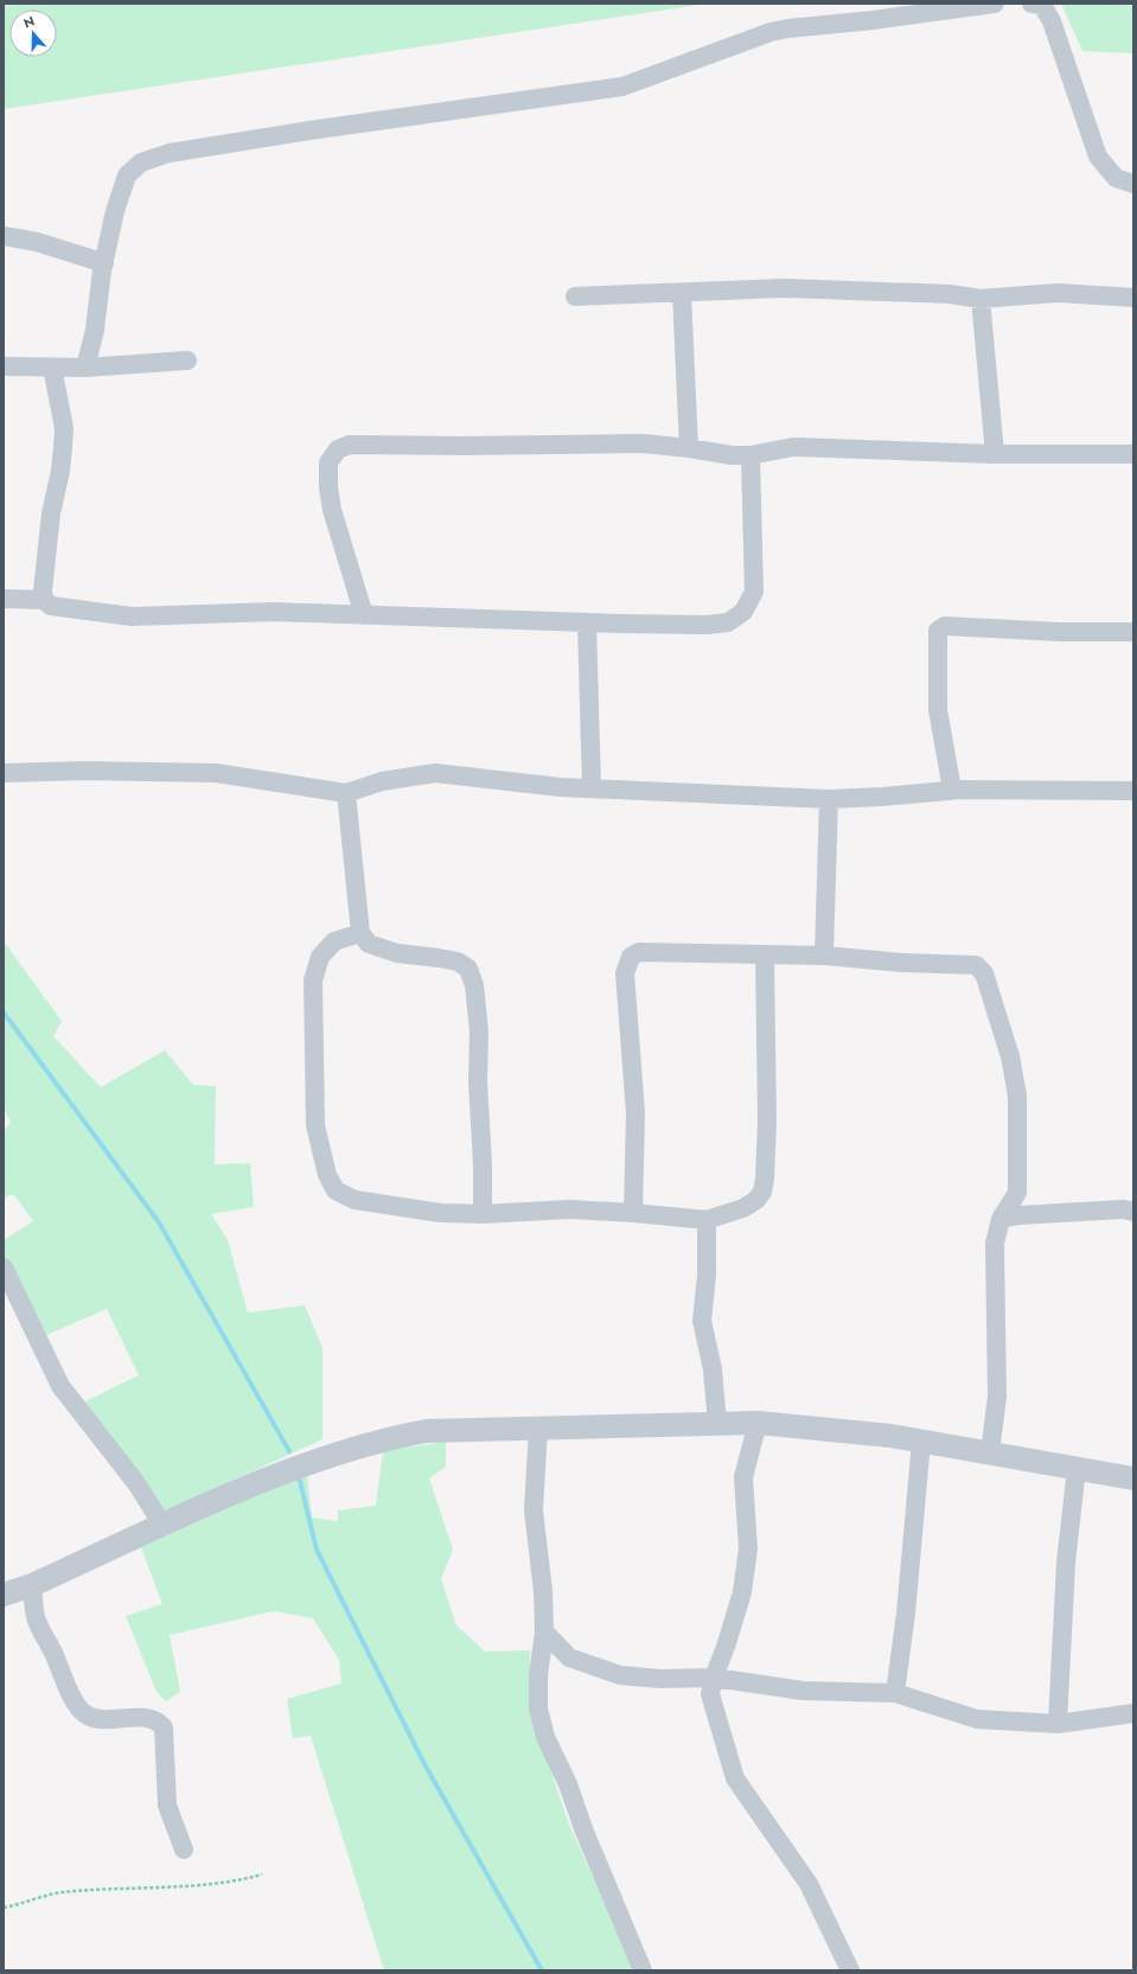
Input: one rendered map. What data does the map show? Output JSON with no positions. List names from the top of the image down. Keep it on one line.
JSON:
{"north":"top"}
